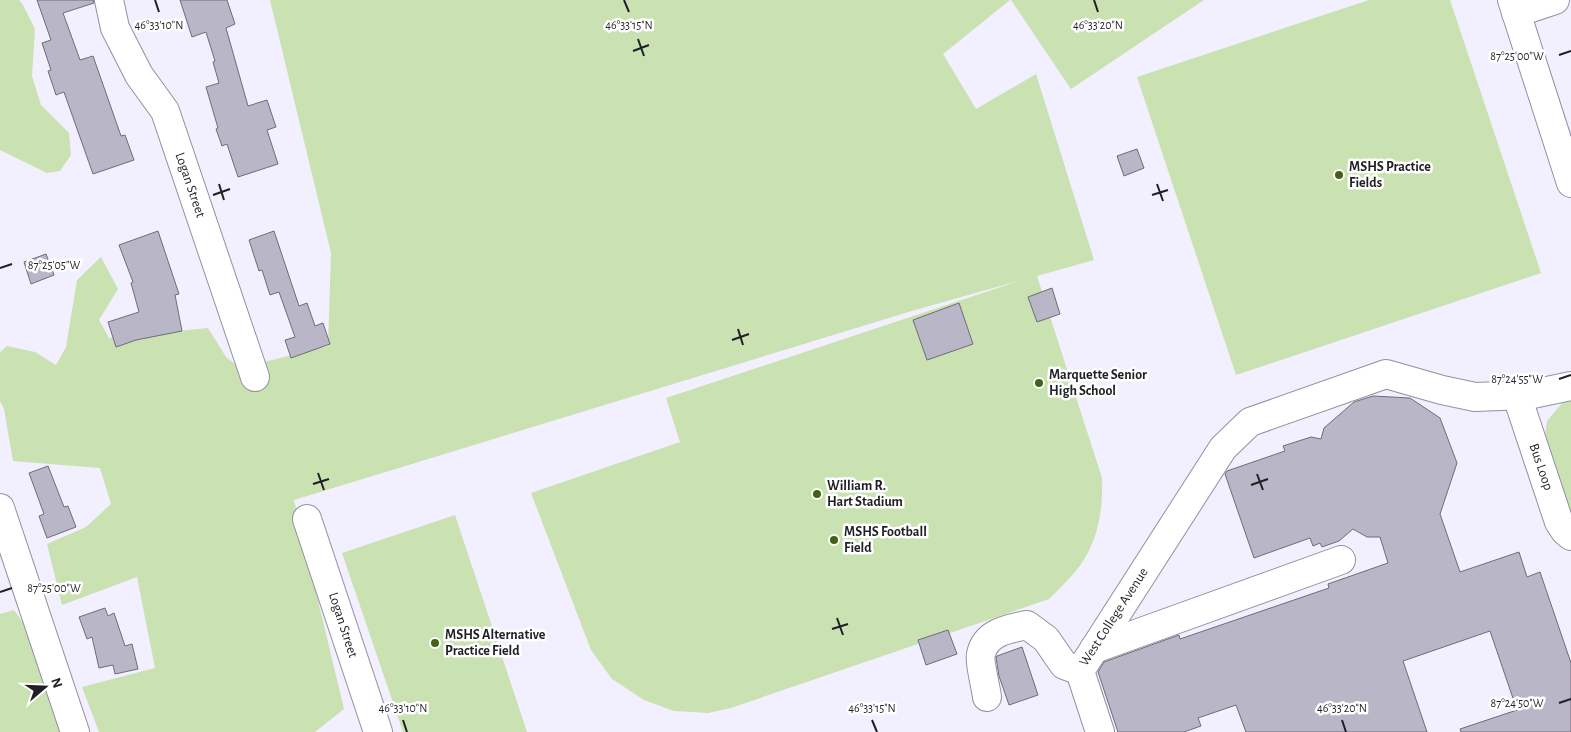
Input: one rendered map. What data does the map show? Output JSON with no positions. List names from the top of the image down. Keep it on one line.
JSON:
{"streets":{"street":["Logan Street","Bus Loop","West College Avenue"]},"crossings":[["Bus Loop","West College Avenue"]],"places":["MSHS Practice Fields","Marquette Senior High School","William R. Hart Stadium","MSHS Football Field","MSHS Alternative Practice Field"],"north":"right","coordinates":["46°33'10\"N","46°33'15\"N","46°33'20\"N","87°25'00\"W","87°25'05\"W","87°24'55\"W","87°24'50\"W"]}
